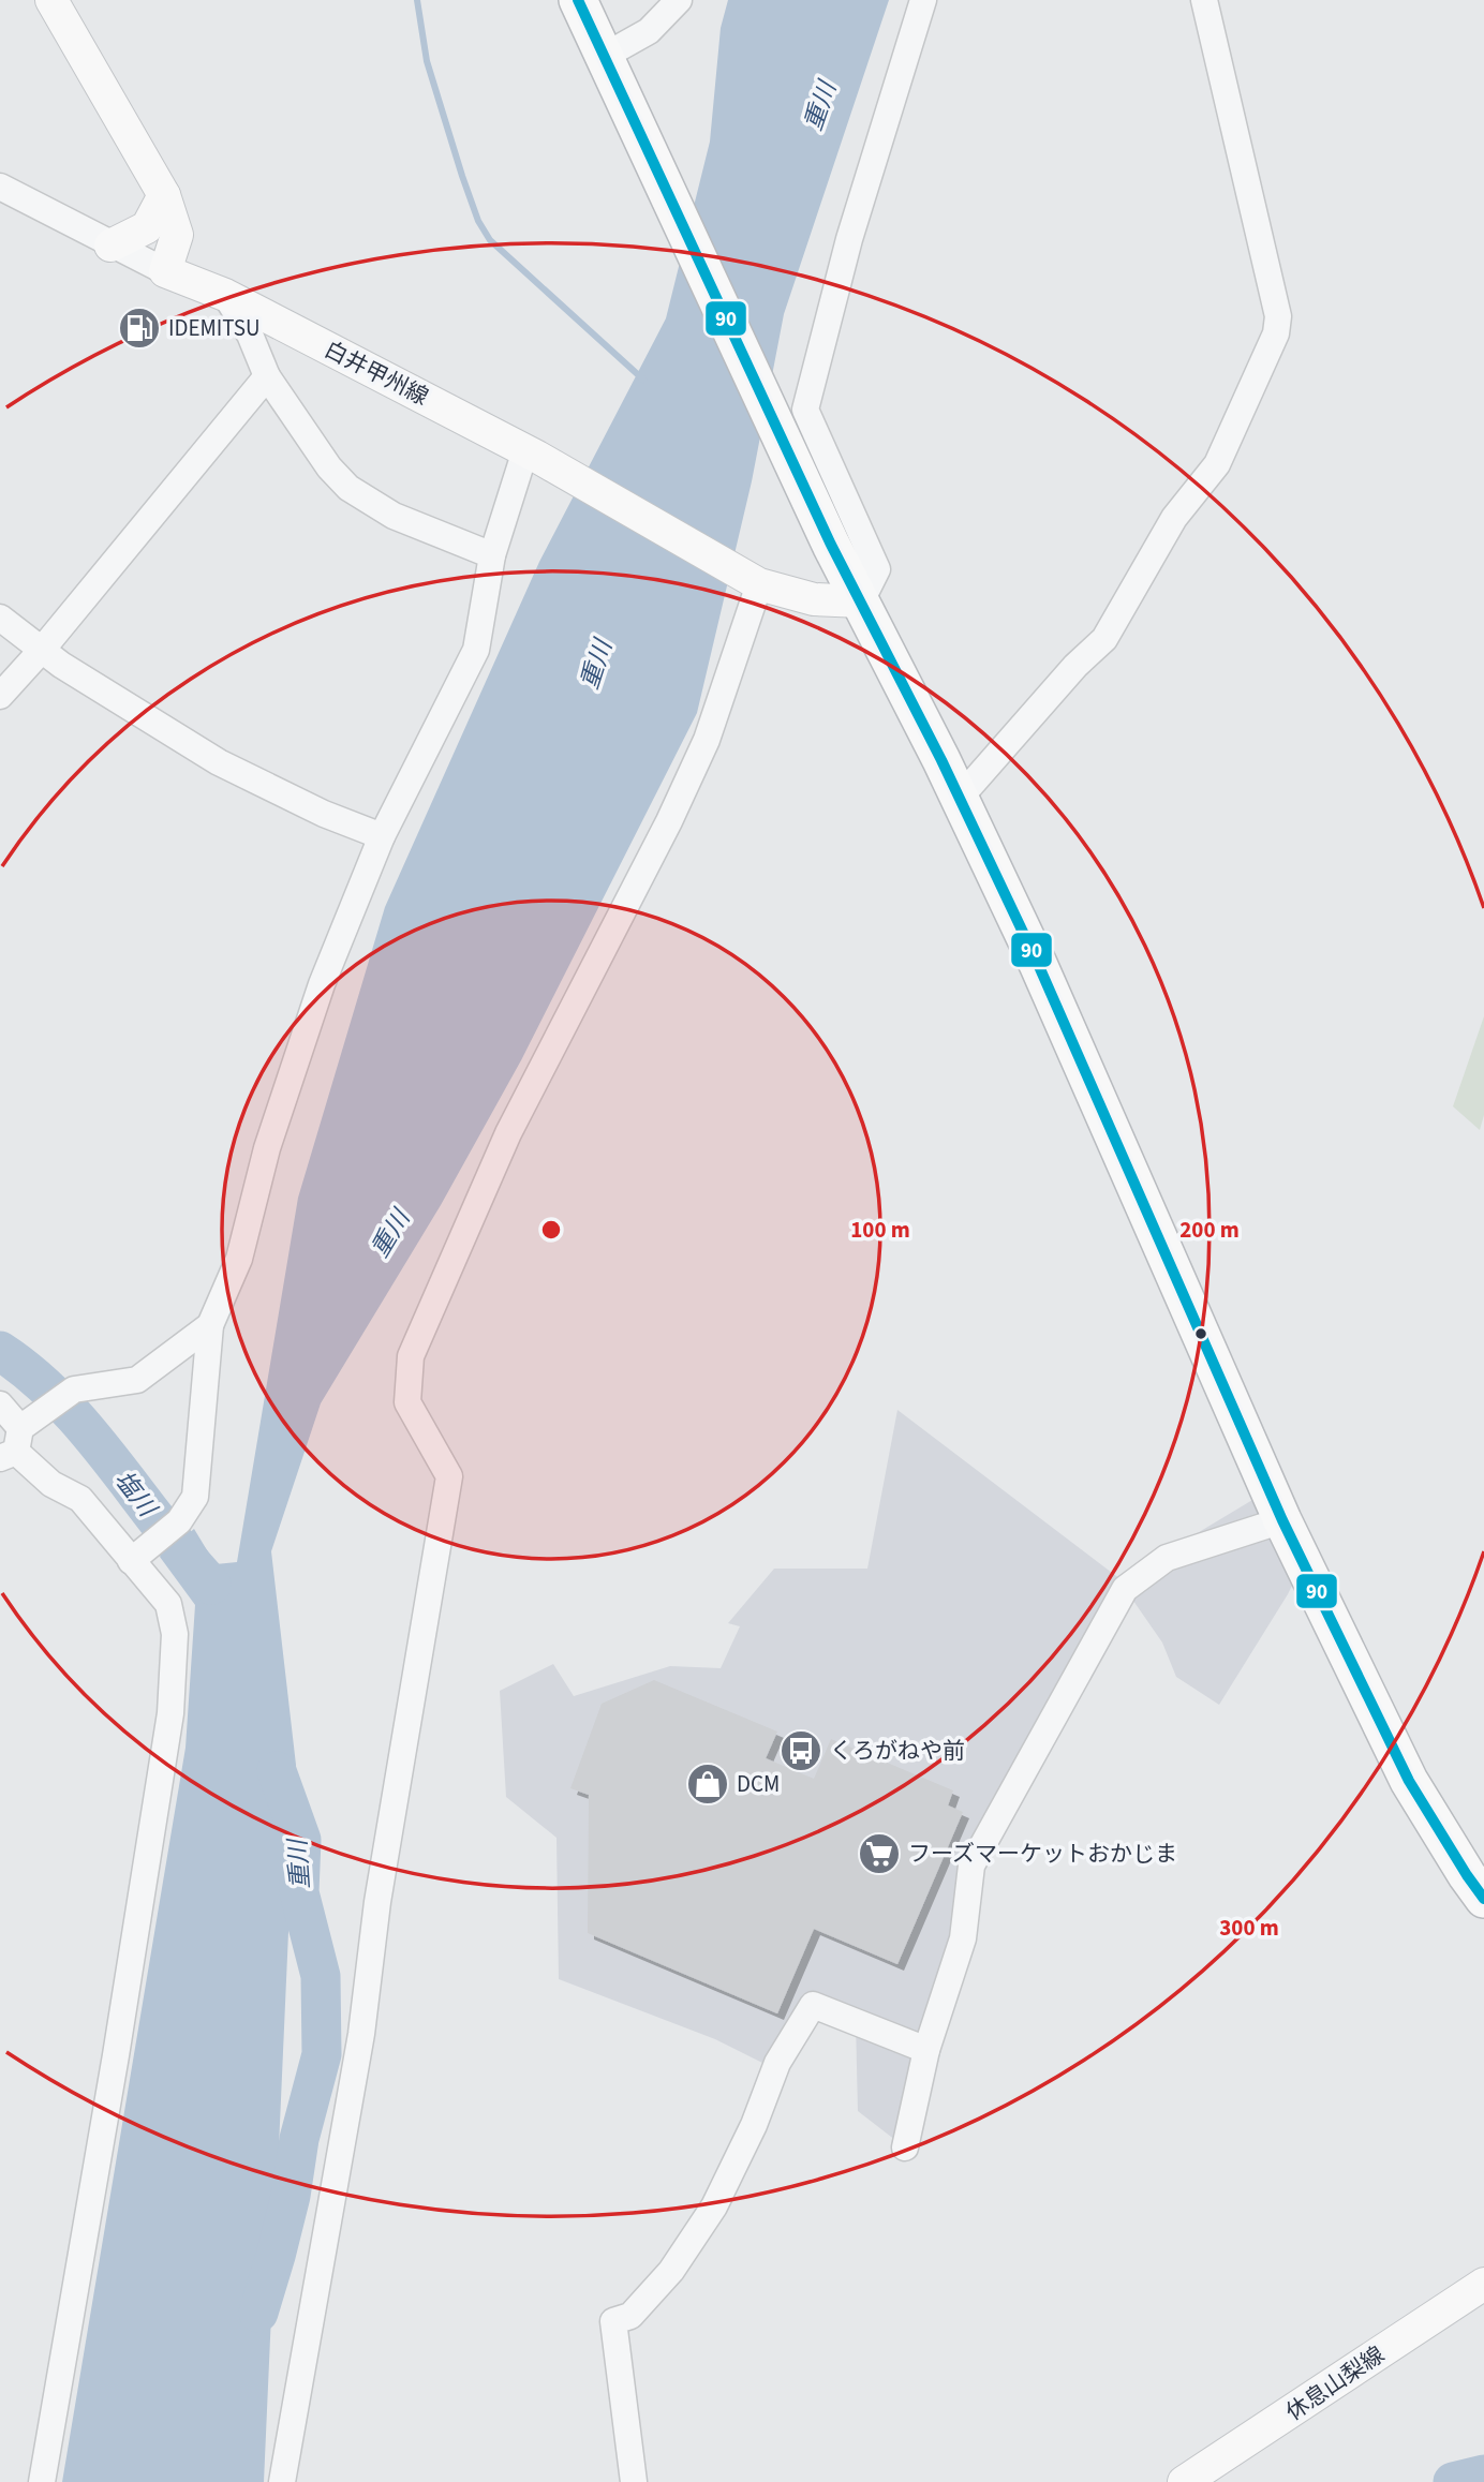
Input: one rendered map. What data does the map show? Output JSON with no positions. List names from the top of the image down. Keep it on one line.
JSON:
{"streets":{"main road":["白井甲州線","休息山梨線"]},"water":["重川","塩川"],"places":{"fuel station":["IDEMITSU"],"bus stop":["くろがねや前"],"shop":["DCM"],"supermarket":["フーズマーケットおかじま"]},"lines":["transit line 90"],"rings":["100 m","200 m","300 m"]}
